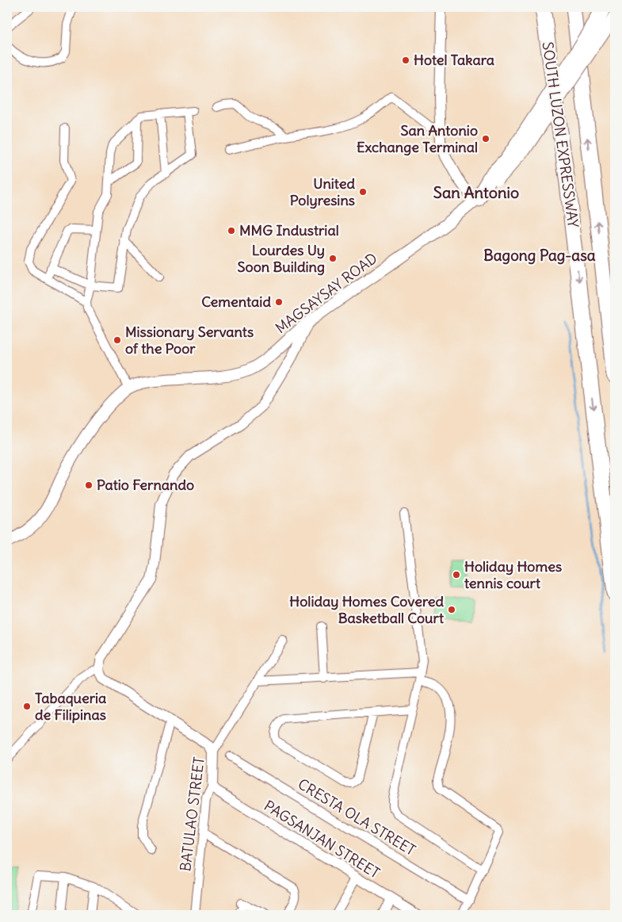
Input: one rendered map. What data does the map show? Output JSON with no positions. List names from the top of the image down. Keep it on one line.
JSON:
{"streets":{"highway":["SOUTH LUZON EXPRESSWAY"],"main road":["MAGSAYSAY ROAD"],"street":["BATULAO STREET","CRESTA OLA STREET","PAGSANJAN STREET"]},"crossings":[["BATULAO STREET","PAGSANJAN STREET"]],"districts":["San Antonio","Bagong Pag-asa"],"places":["Hotel Takara","San Antonio Exchange Terminal","United Polyresins","MMG Industrial","Lourdes Uy Soon Building","Cementaid","Missionary Servants of the Poor","Patio Fernando","Holiday Homes tennis court","Holiday Homes Covered Basketball Court","Tabaqueria de Filipinas"]}
